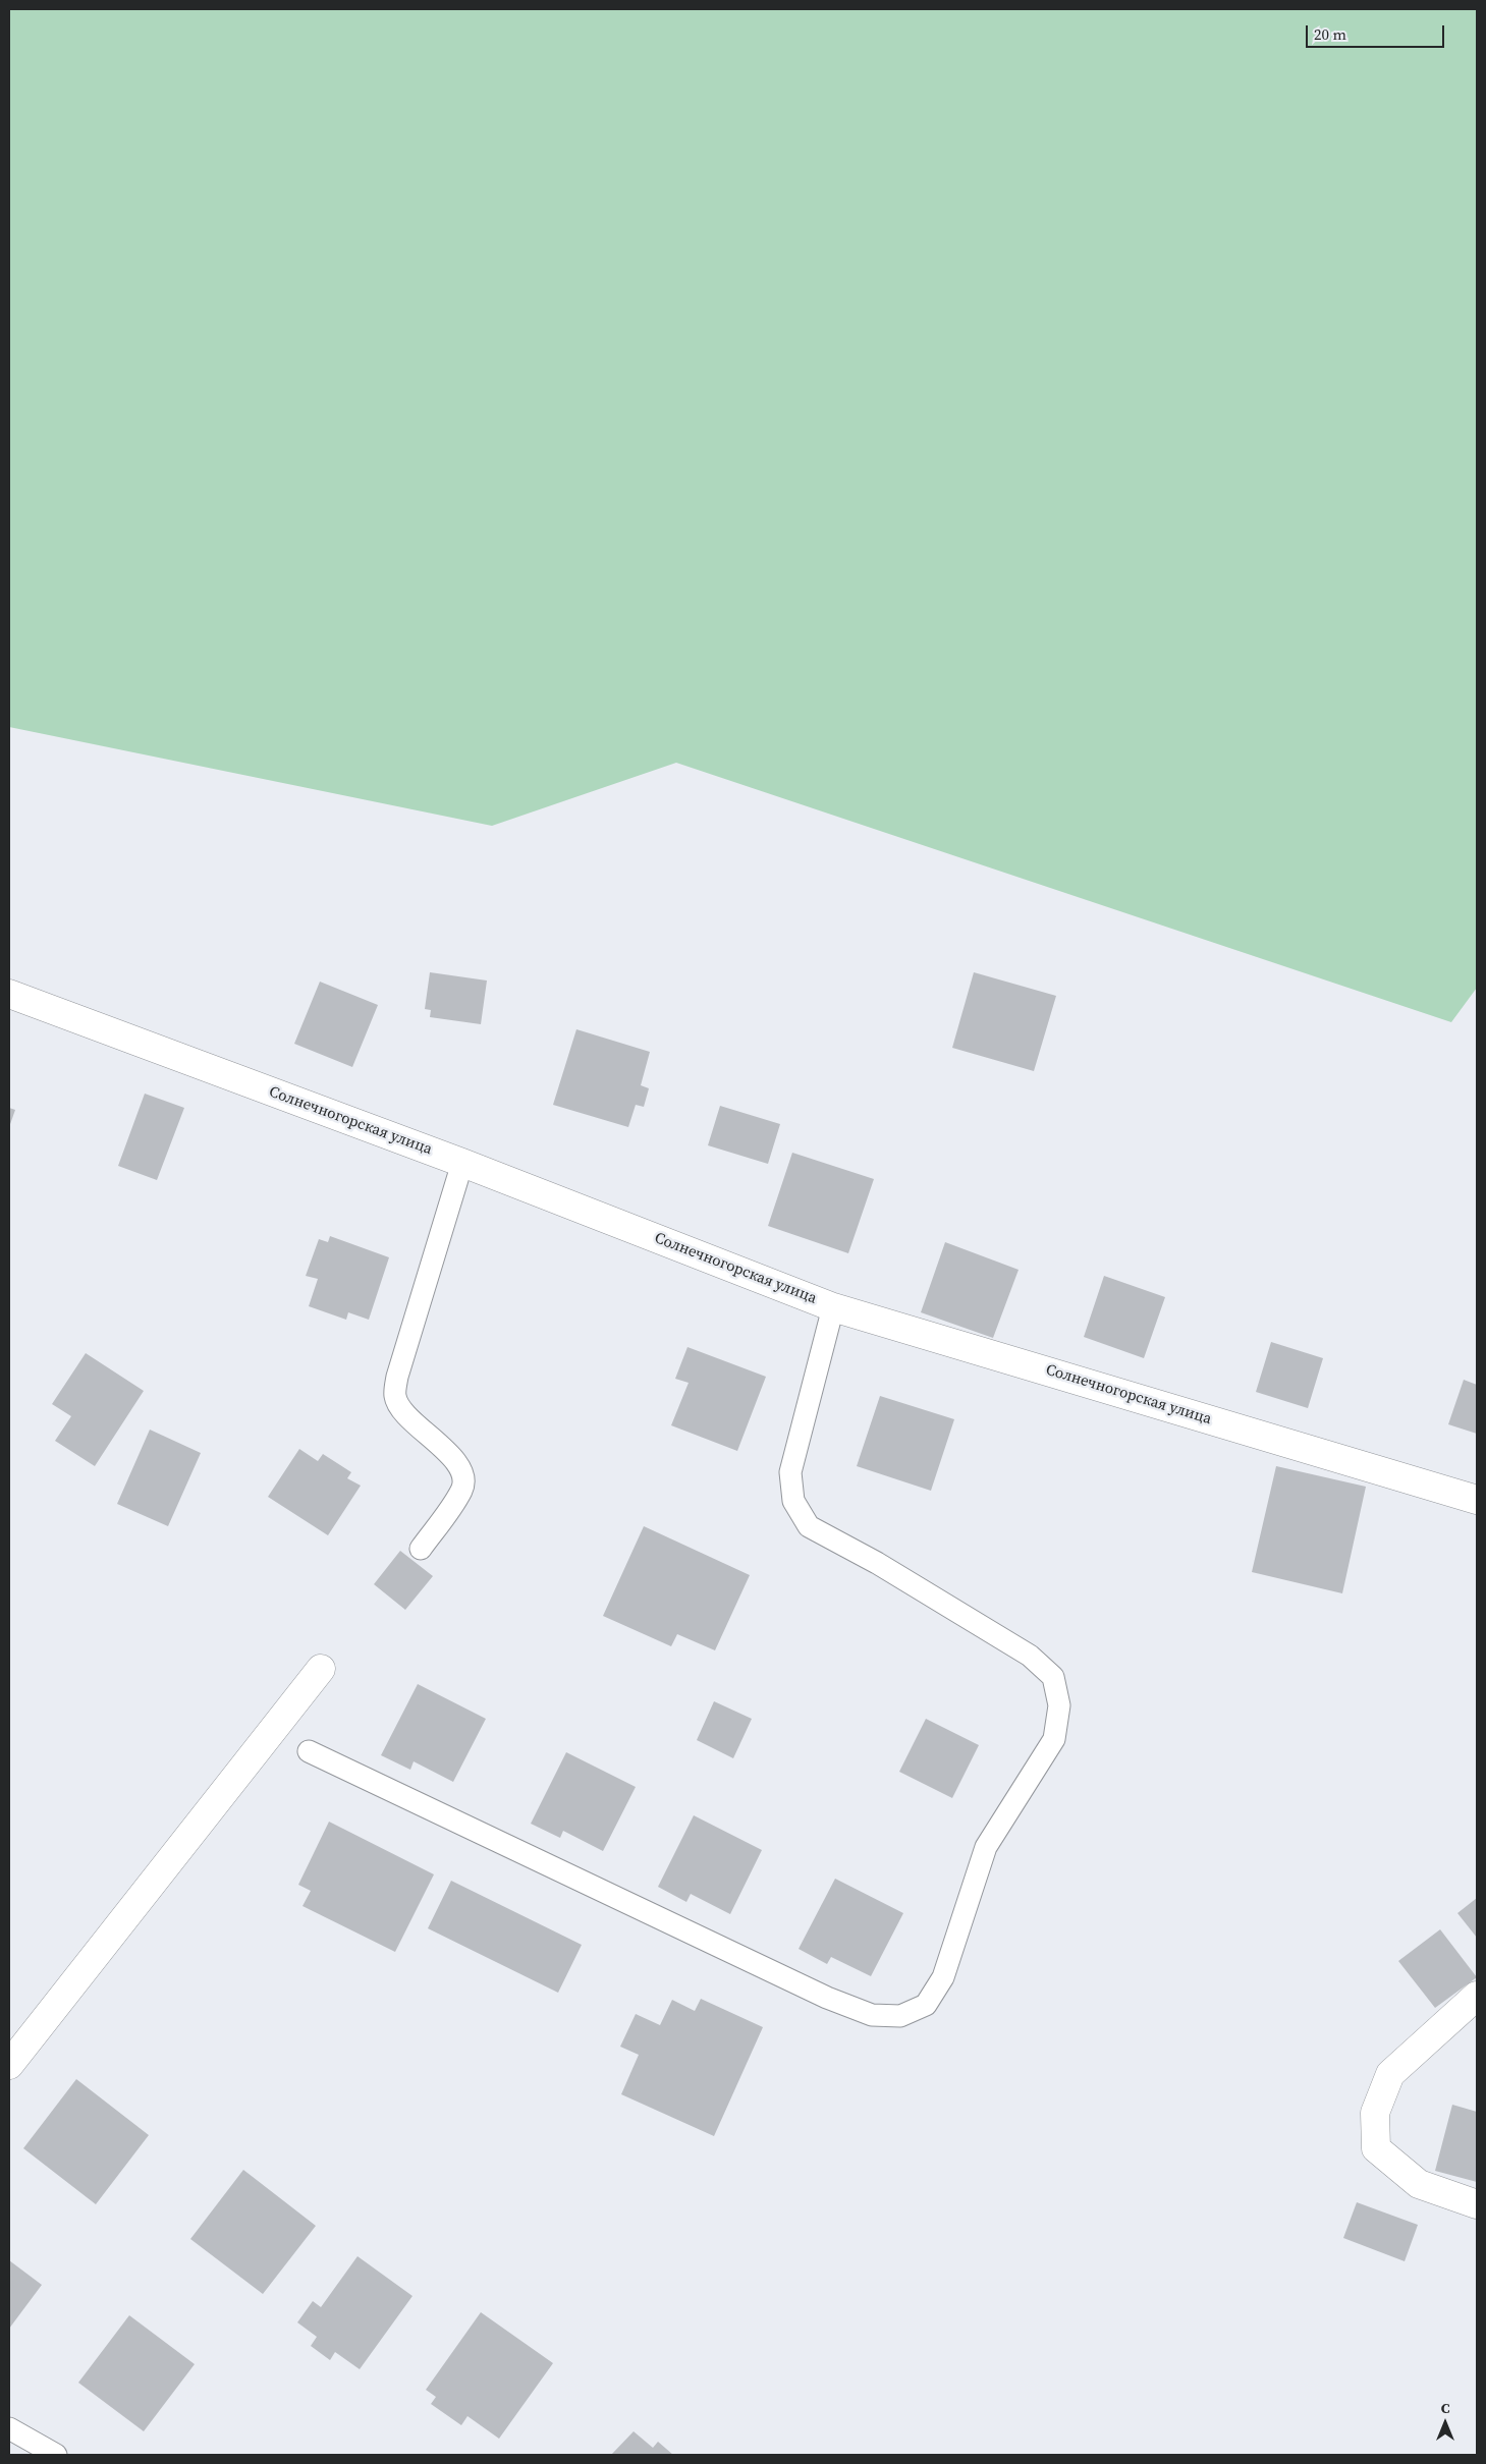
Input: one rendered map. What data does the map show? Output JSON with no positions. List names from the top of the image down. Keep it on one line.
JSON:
{"streets":{"street":["Солнечногорская улица"]},"scale_bar":"20 m","north":"top"}
